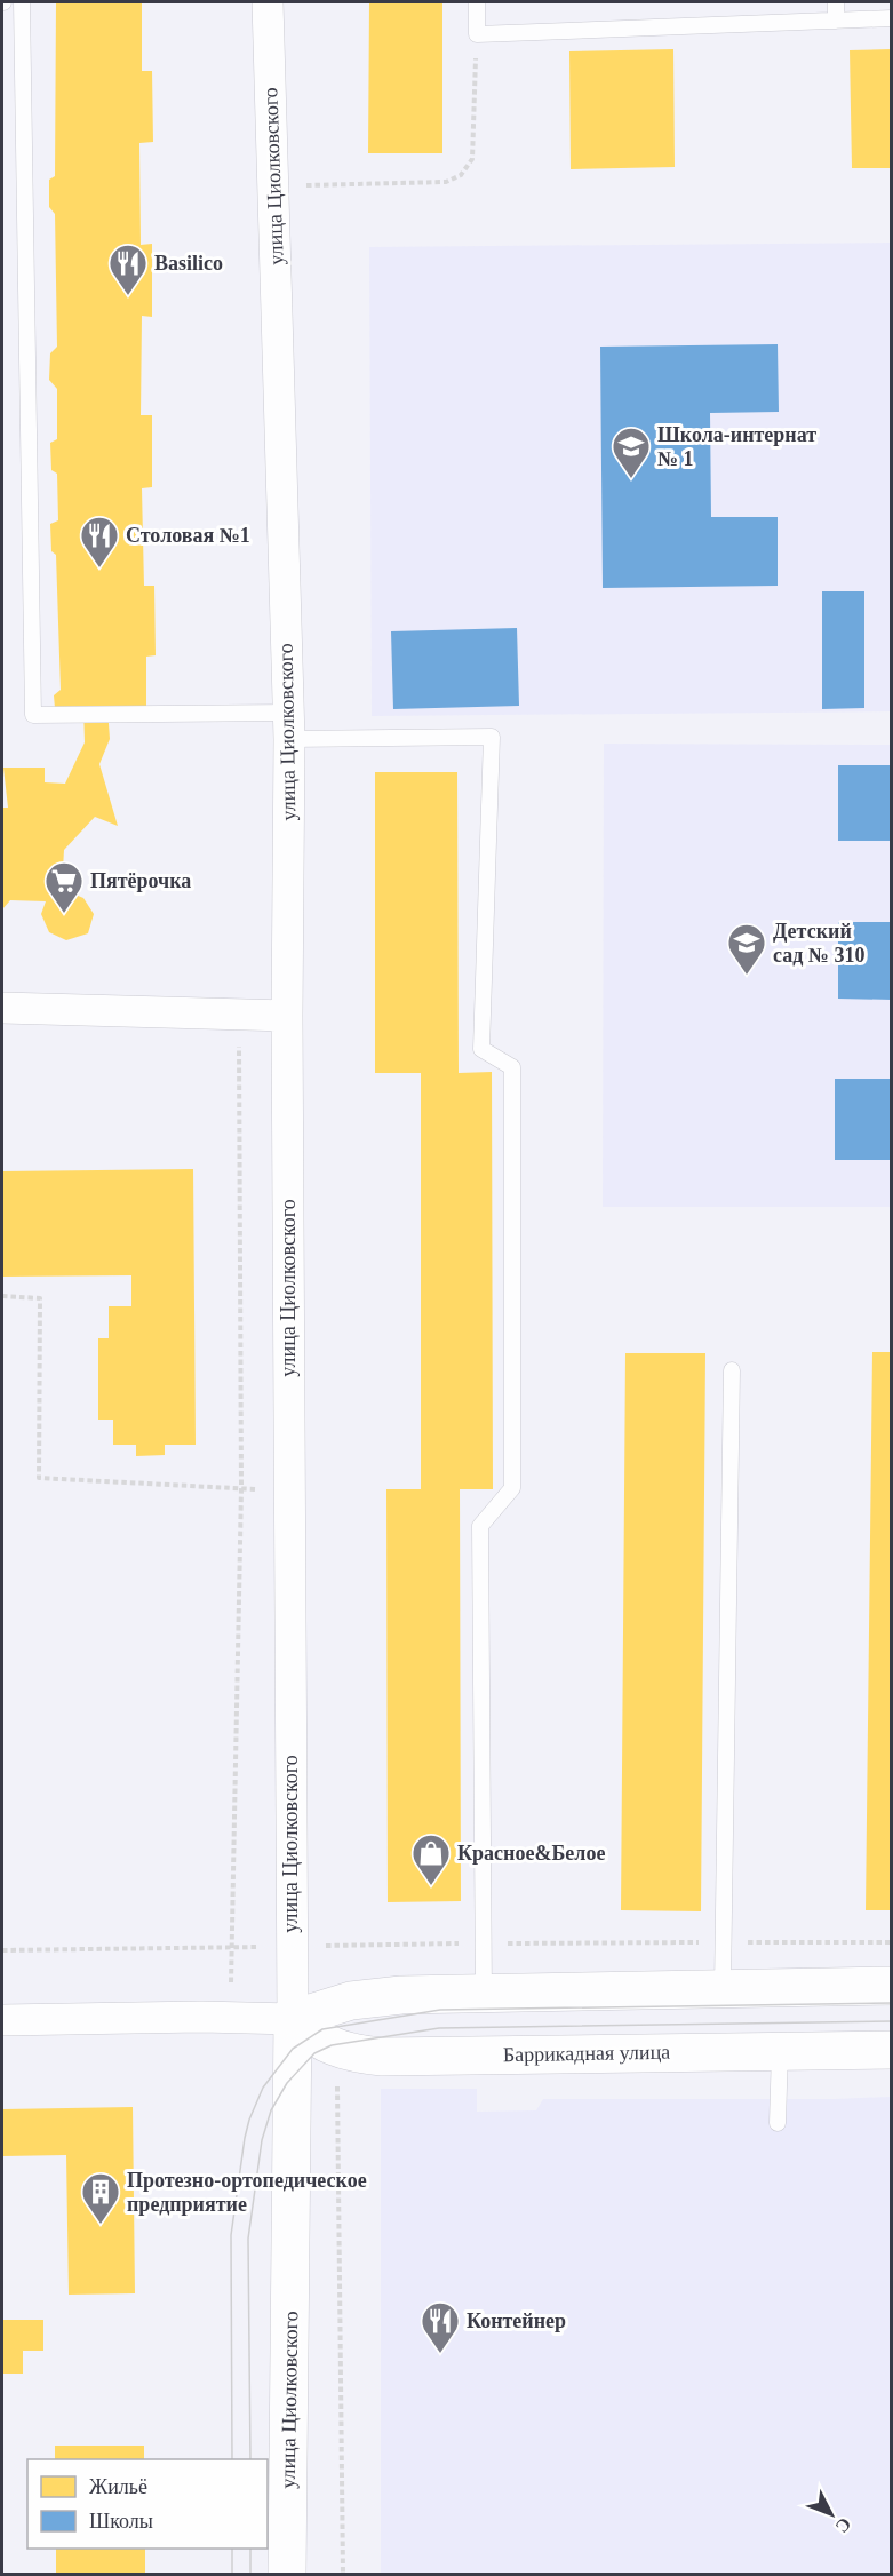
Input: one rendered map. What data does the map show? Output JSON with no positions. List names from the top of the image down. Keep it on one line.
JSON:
{"streets":{"street":["улица Циолковского","Баррикадная улица"]},"crossings":[["улица Циолковского","Баррикадная улица"]],"places":{"restaurant":["Basilico","Столовая №1","Контейнер"],"school or university":["Школа-интернат № 1","Детский сад № 310"],"supermarket":["Пятёрочка"],"shop":["Красное&Белое"],"building":["Протезно-ортопедическое предприятие"]},"legend":["Жильё","Школы"],"north":"bottom right"}
